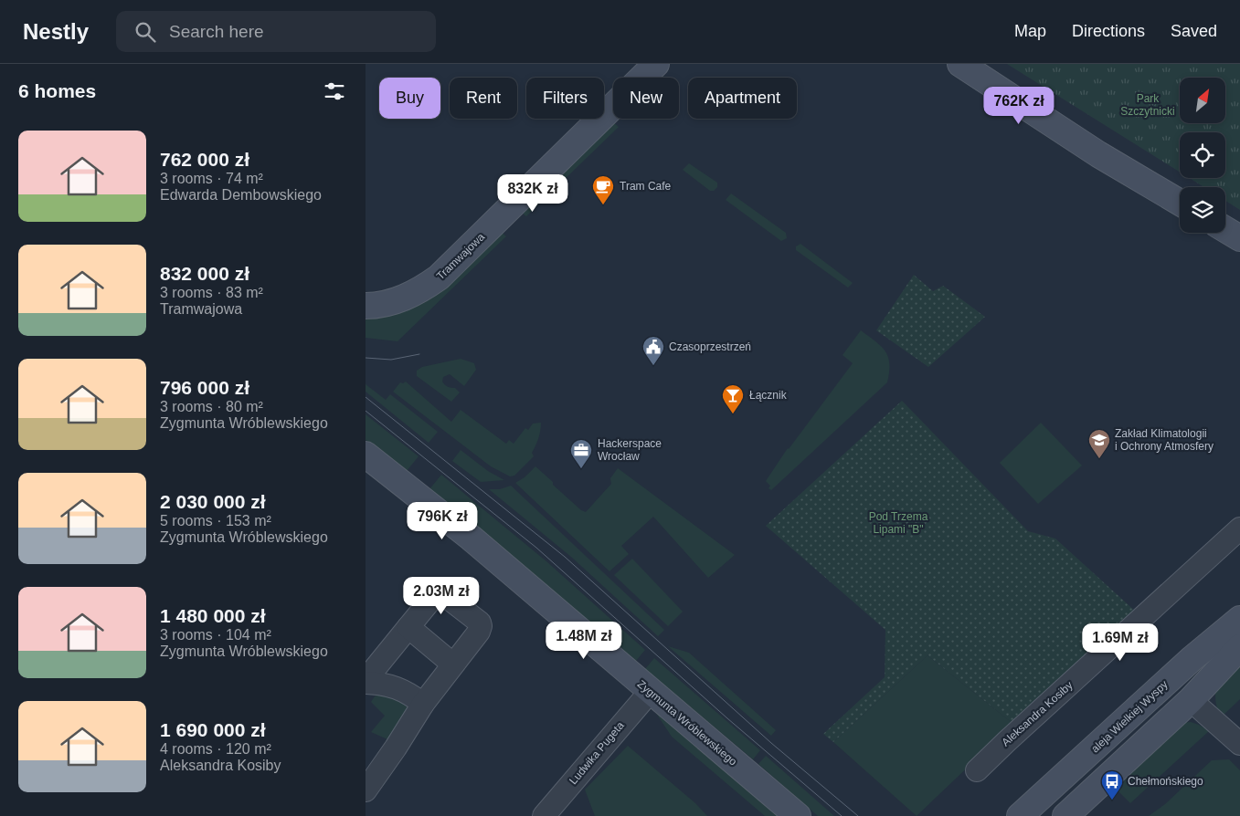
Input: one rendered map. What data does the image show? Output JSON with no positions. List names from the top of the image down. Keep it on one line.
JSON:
{"streets":{"main road":["Tramwajowa","aleja Wielkiej Wyspy","Zygmunta Wróblewskiego"],"street":["Aleksandra Kosiby","Ludwika Pugeta"]},"crossings":[["Zygmunta Wróblewskiego","Ludwika Pugeta"]],"parks":["Park Szczytnicki","Pod Trzema Lipami \"B\""],"places":{"cafe":["Tram Cafe"],"public building":["Czasoprzestrzeń"],"bar":["Łącznik"],"school or university":["Zakład Klimatologii i Ochrony Atmosfery"],"office":["Hackerspace Wrocław"],"bus stop":["Chełmońskiego"]},"north":"top right","page":{"header":"Nestly","search":"Search here","nav":["Map","Directions","Saved"],"heading":"6 homes","chip":["Buy","Rent","Filters","New","Apartment"],"price":["762K zł","832K zł","796K zł","2.03M zł","1.48M zł","1.69M zł"],"list":[{"name":"762 000 zł","note":"3 rooms · 74 m² · Edwarda Dembowskiego"},{"name":"832 000 zł","note":"3 rooms · 83 m² · Tramwajowa"},{"name":"796 000 zł","note":"3 rooms · 80 m² · Zygmunta Wróblewskiego"},{"name":"2 030 000 zł","note":"5 rooms · 153 m² · Zygmunta Wróblewskiego"},{"name":"1 480 000 zł","note":"3 rooms · 104 m² · Zygmunta Wróblewskiego"},{"name":"1 690 000 zł","note":"4 rooms · 120 m² · Aleksandra Kosiby"}]}}
